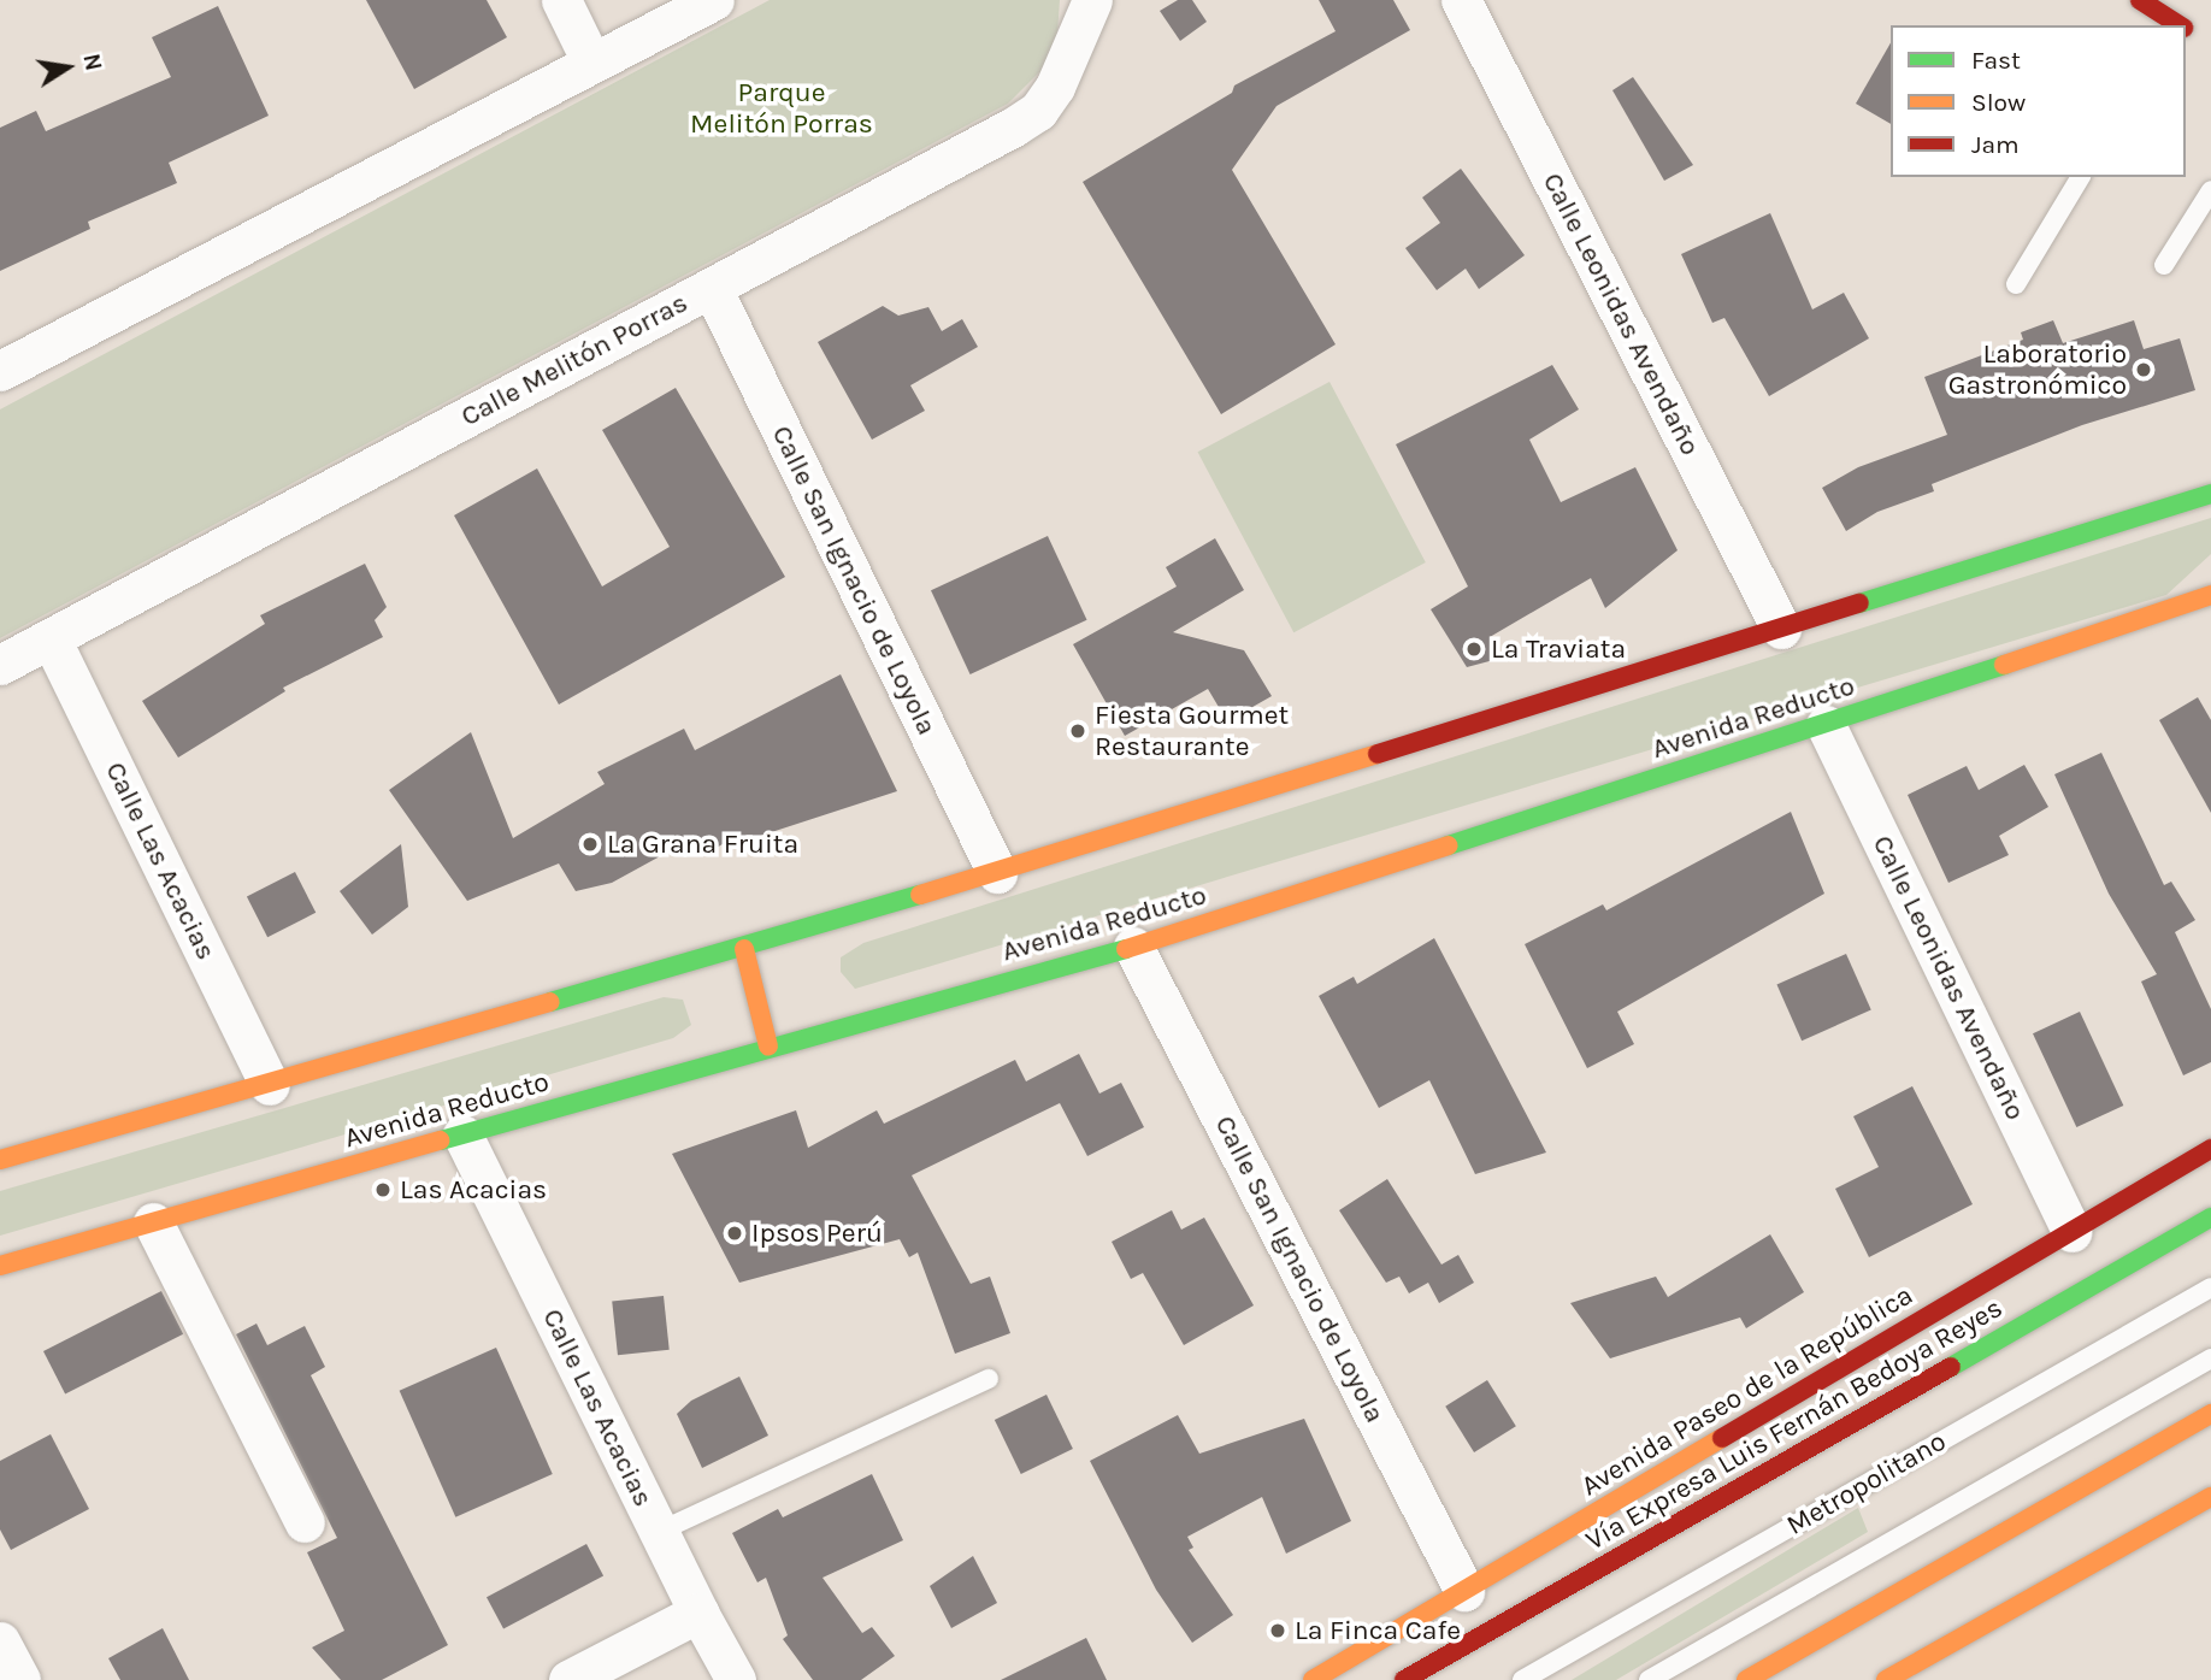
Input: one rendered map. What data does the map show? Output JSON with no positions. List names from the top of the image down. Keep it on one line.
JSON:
{"streets":{"main road":["Avenida Reducto","Avenida Paseo de la República","Vía Expresa Luis Fernán Bedoya Reyes"],"street":["Calle Leonidas Avendaño","Calle Melitón Porras","Calle San Ignacio de Loyola","Calle Las Acacias"],"lane":["Metropolitano"]},"crossings":[["Calle Leonidas Avendaño","Avenida Reducto"],["Calle Leonidas Avendaño","Avenida Paseo de la República"],["Calle Melitón Porras","Calle San Ignacio de Loyola"],["Calle Melitón Porras","Calle Las Acacias"],["Calle San Ignacio de Loyola","Avenida Reducto"],["Calle San Ignacio de Loyola","Avenida Paseo de la República"],["Avenida Reducto","Calle Las Acacias"]],"parks":["Parque Melitón Porras"],"places":["Laboratorio Gastronómico","La Traviata","Fiesta Gourmet Restaurante","La Grana Fruita","Las Acacias","Ipsos Perú","La Finca Cafe"],"legend":["Fast","Slow","Jam"],"north":"right"}
